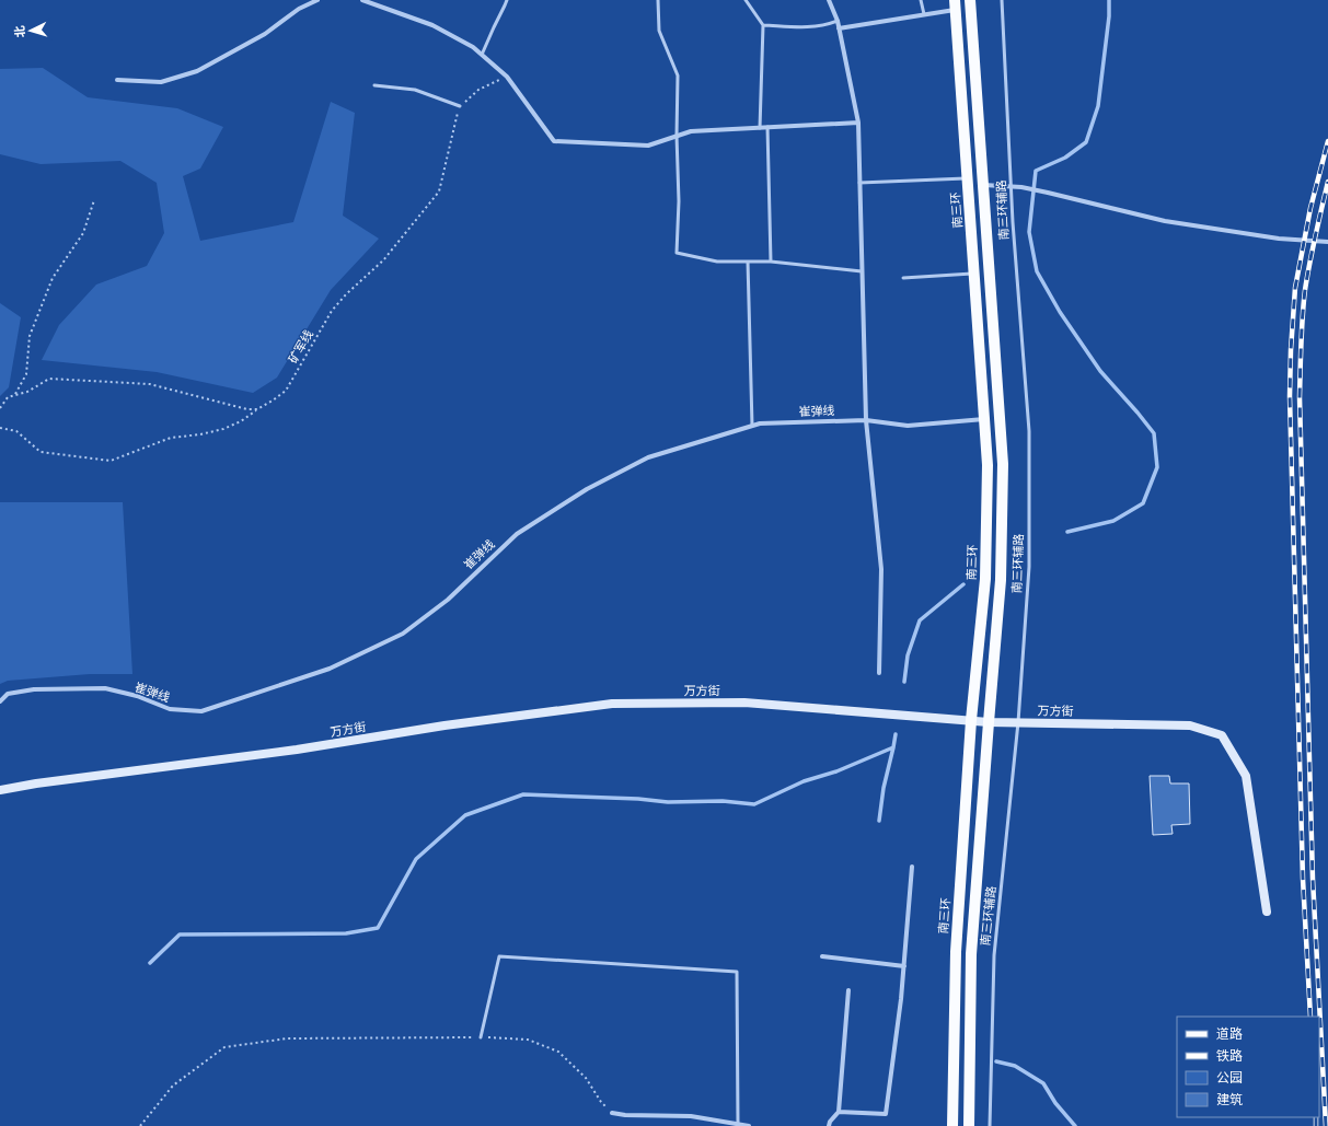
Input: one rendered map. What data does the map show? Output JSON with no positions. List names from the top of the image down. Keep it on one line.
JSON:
{"streets":{"main road":["南三环"],"street":["崔弹线","万方街"],"lane":["南三环辅路"],"path":["矿军线"]},"crossings":[["南三环","崔弹线"],["南三环","万方街"],["南三环辅路","万方街"]],"legend":["道路","铁路","公园","建筑"],"north":"left"}
